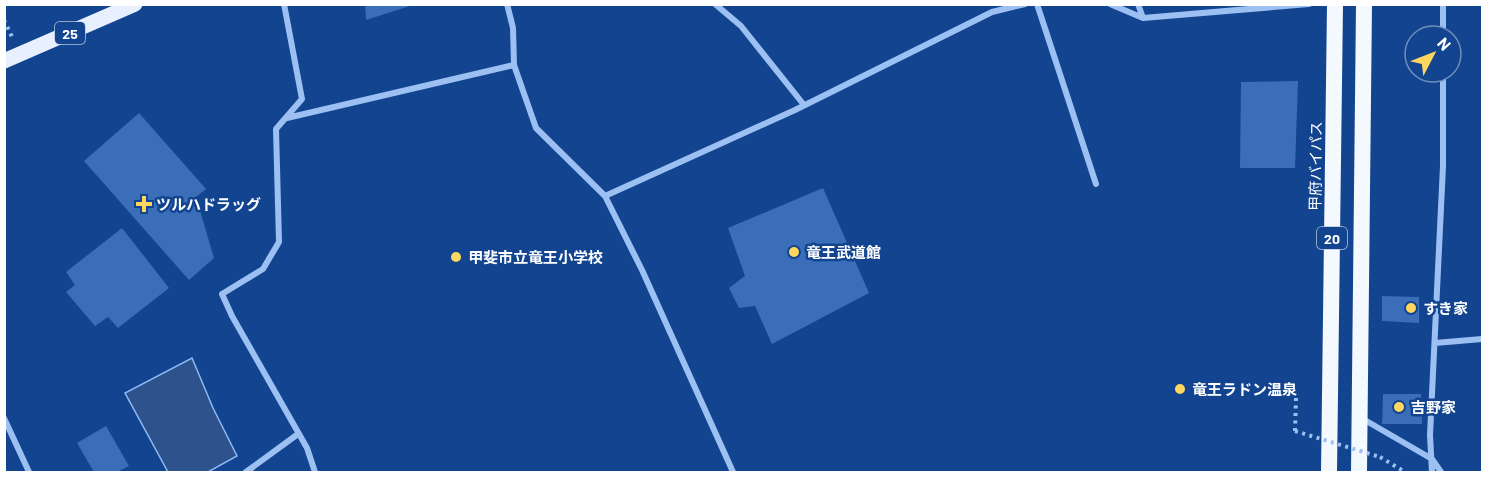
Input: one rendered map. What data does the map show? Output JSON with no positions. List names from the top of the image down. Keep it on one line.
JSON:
{"streets":{"highway":["甲府バイパス","20"],"main road":["25"]},"places":{"health":["ツルハドラッグ"],"other":["竜王武道館","甲斐市立竜王小学校","すき家","竜王ラドン温泉","吉野家"]},"north":"top right"}
